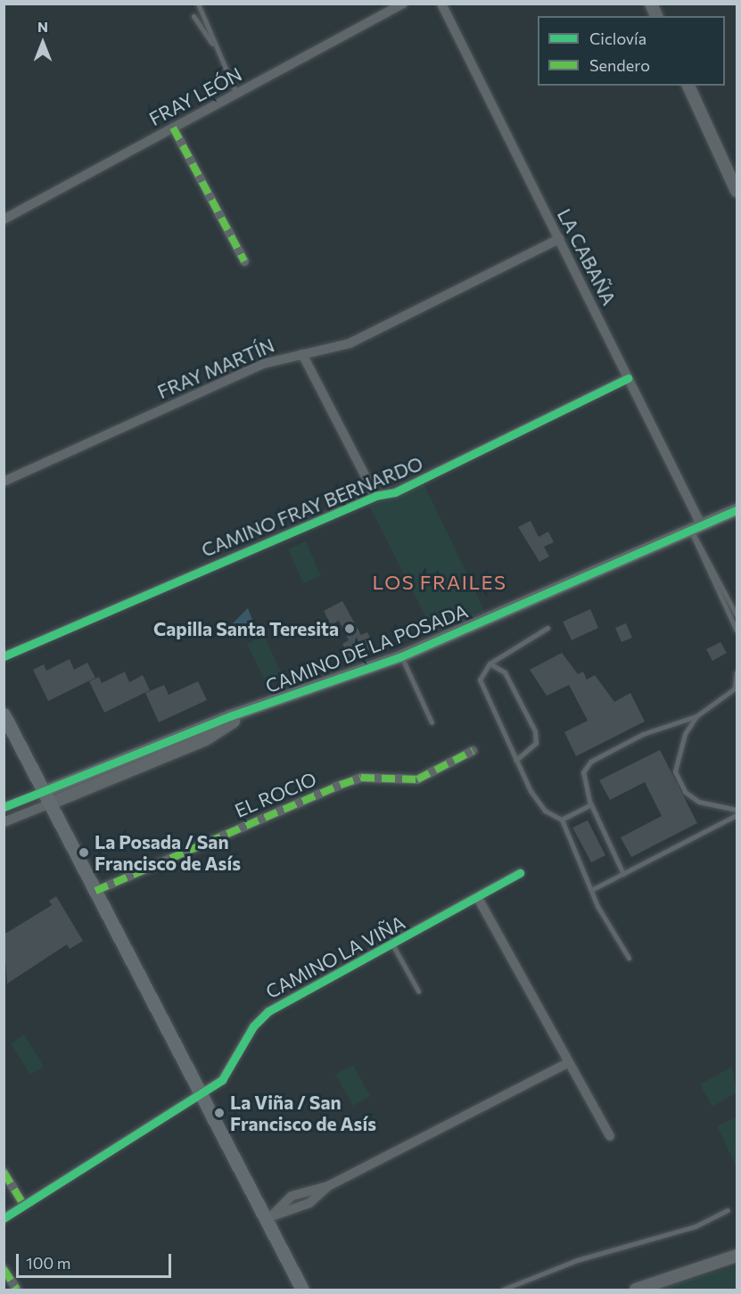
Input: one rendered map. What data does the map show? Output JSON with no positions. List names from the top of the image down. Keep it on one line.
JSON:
{"streets":{"street":["FRAY LEÓN","LA CABAÑA","FRAY MARTÍN","CAMINO FRAY BERNARDO","CAMINO DE LA POSADA","EL ROCIO","CAMINO LA VIÑA"]},"crossings":[["LA CABAÑA","FRAY MARTÍN"],["LA CABAÑA","CAMINO FRAY BERNARDO"],["LA CABAÑA","CAMINO DE LA POSADA"]],"districts":["LOS FRAILES"],"places":["Capilla Santa Teresita","La Posada / San Francisco de Asís","La Viña / San Francisco de Asís"],"legend":["Ciclovía","Sendero"],"scale_bar":"100 m","north":"top"}
